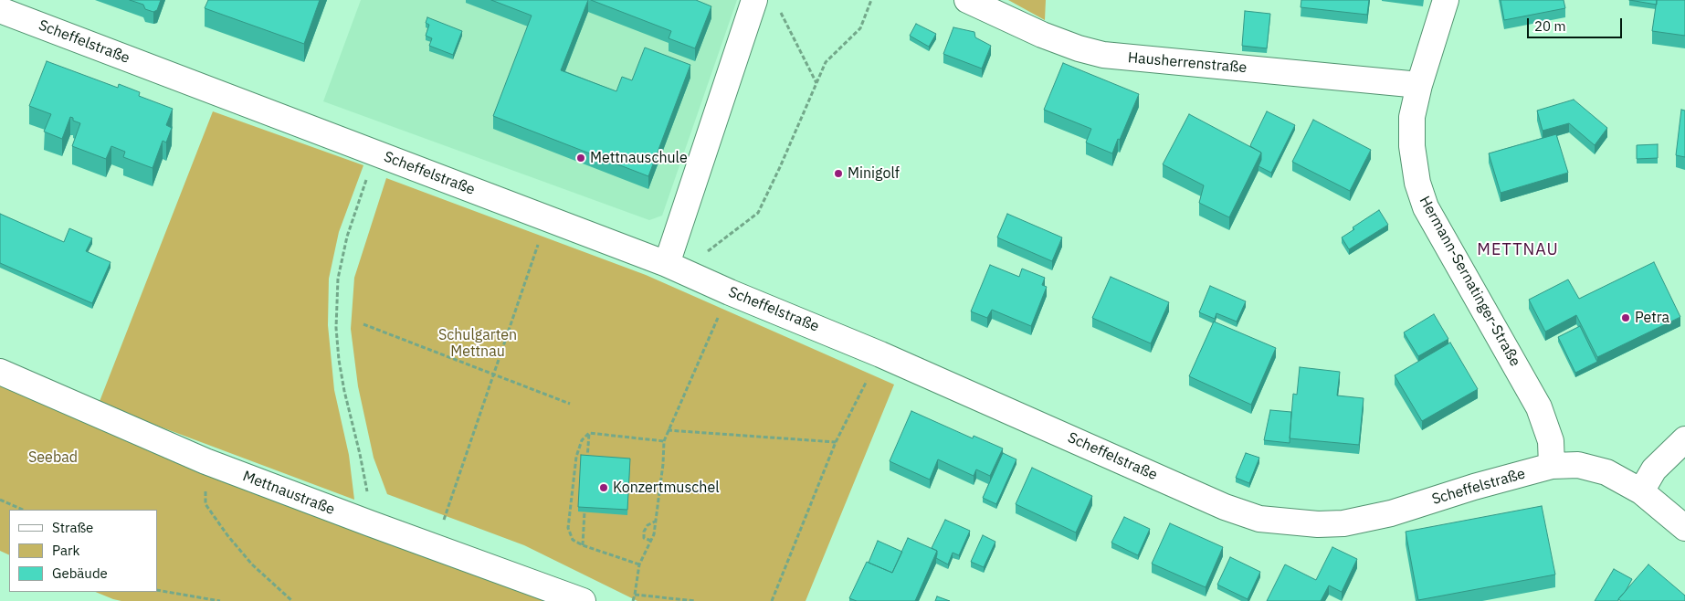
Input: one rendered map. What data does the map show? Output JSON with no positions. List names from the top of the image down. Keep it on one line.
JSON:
{"streets":{"street":["Scheffelstraße","Hausherrenstraße","Hermann-Sernatinger-Straße","Mettnaustraße"]},"crossings":[["Scheffelstraße","Hermann-Sernatinger-Straße"],["Hausherrenstraße","Hermann-Sernatinger-Straße"]],"districts":["METTNAU"],"parks":["Schulgarten Mettnau","Seebad"],"places":["Mettnauschule","Minigolf","Petra","Konzertmuschel"],"legend":["Straße","Park","Gebäude"],"scale_bar":"20 m"}
